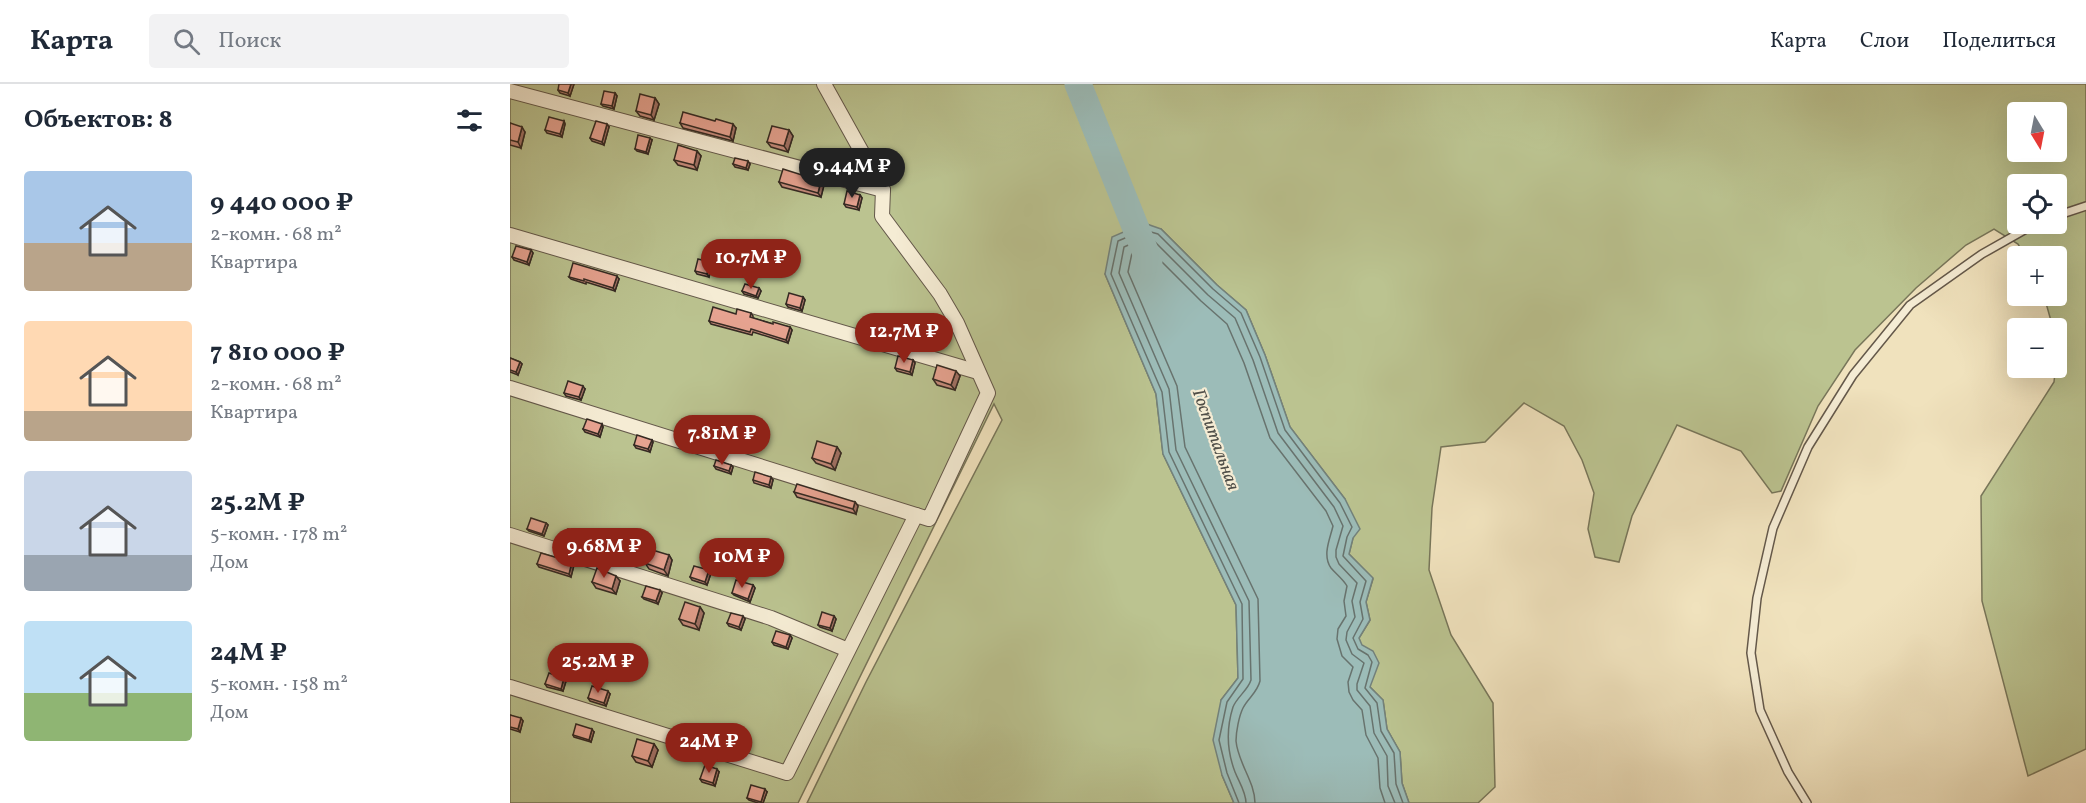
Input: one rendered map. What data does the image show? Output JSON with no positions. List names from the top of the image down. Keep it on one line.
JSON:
{"water":["Госпитальная"],"north":"bottom","page":{"header":"Карта","search":"Поиск","nav":["Карта","Слои","Поделиться"],"heading":"Объектов: 8","map_buttons":["+","−"],"price":["9.44M ₽","10.7M ₽","12.7M ₽","7.81M ₽","9.68M ₽","10M ₽","25.2M ₽","24M ₽"],"list":[{"name":"9 440 000 ₽","note":"2-комн. · 68 m² · Квартира"},{"name":"7 810 000 ₽","note":"2-комн. · 68 m² · Квартира"},{"name":"25.2M ₽","note":"5-комн. · 178 m² · Дом"},{"name":"24M ₽","note":"5-комн. · 158 m² · Дом"}]}}
